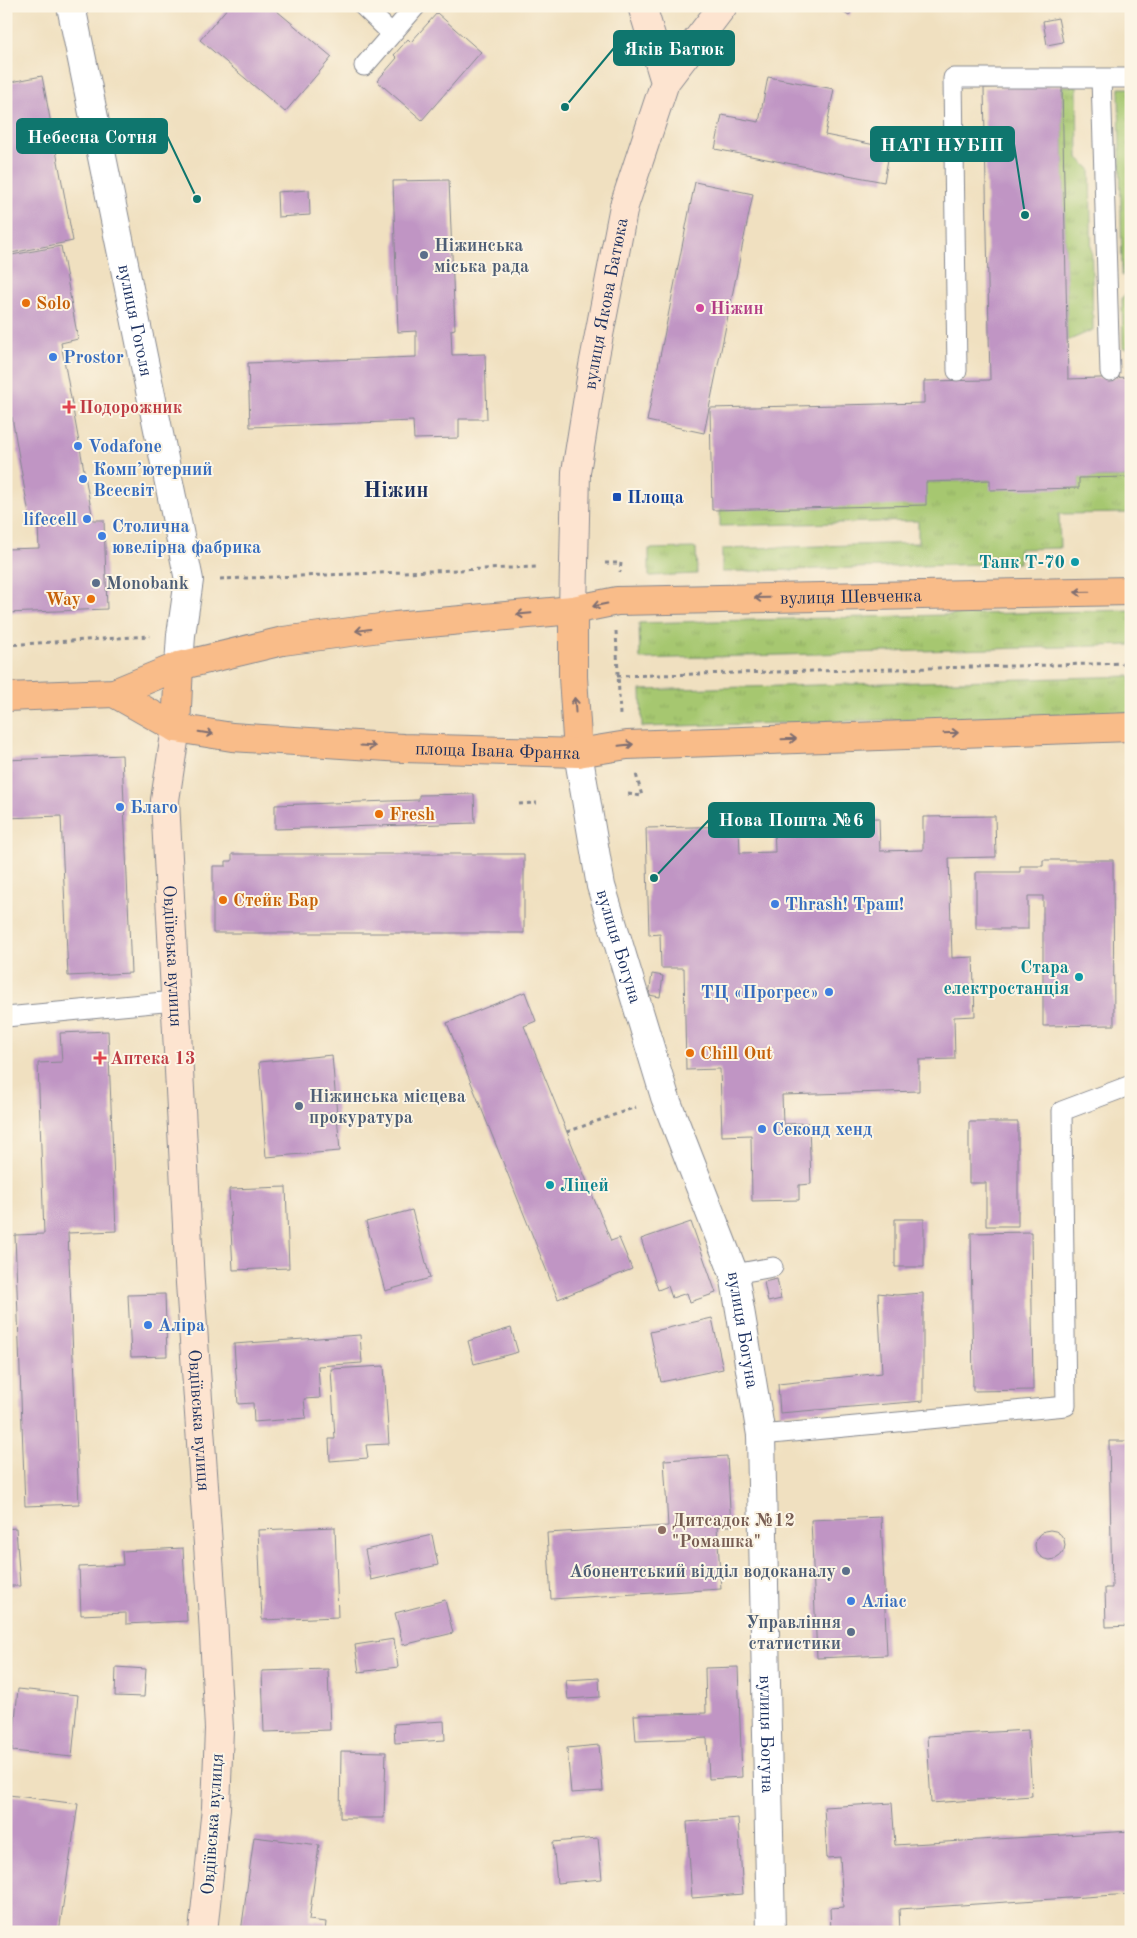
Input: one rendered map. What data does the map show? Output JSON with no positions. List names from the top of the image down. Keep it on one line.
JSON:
{"streets":{"main road":["вулиця Якова Батюка","вулиця Шевченка","площа Івана Франка","Овдіївська вулиця"],"street":["вулиця Гоголя","вулиця Богуна"]},"crossings":[["вулиця Якова Батюка","вулиця Шевченка"],["вулиця Якова Батюка","площа Івана Франка"],["вулиця Шевченка","площа Івана Франка"],["площа Івана Франка","вулиця Богуна"],["площа Івана Франка","Овдіївська вулиця"]],"districts":["Ніжин"],"places":{"other":["Яків Батюк","Небесна Сотня","НАТІ НУБІП","Ніжинська міська рада","Solo","Ніжин","Prostor","Vodafone","Компʼютерний Всесвіт","lifecell","Столична ювелірна фабрика","Танк Т-70","Monobank","Way","Благо","Fresh","Нова Пошта №6","Стейк Бар","Thrash! Траш!","Cтара електростанція","ТЦ «Прогрес»","Chill Out","Ніжинська місцева прокуратура","Секонд хенд","Ліцей","Аліра","Дитсадок №12 \"Ромашка\"","Абонентський відділ водоканалу","Аліас","Управління статистики"],"health":["Подорожник","Аптека 13"],"transit":["Площа"]}}
